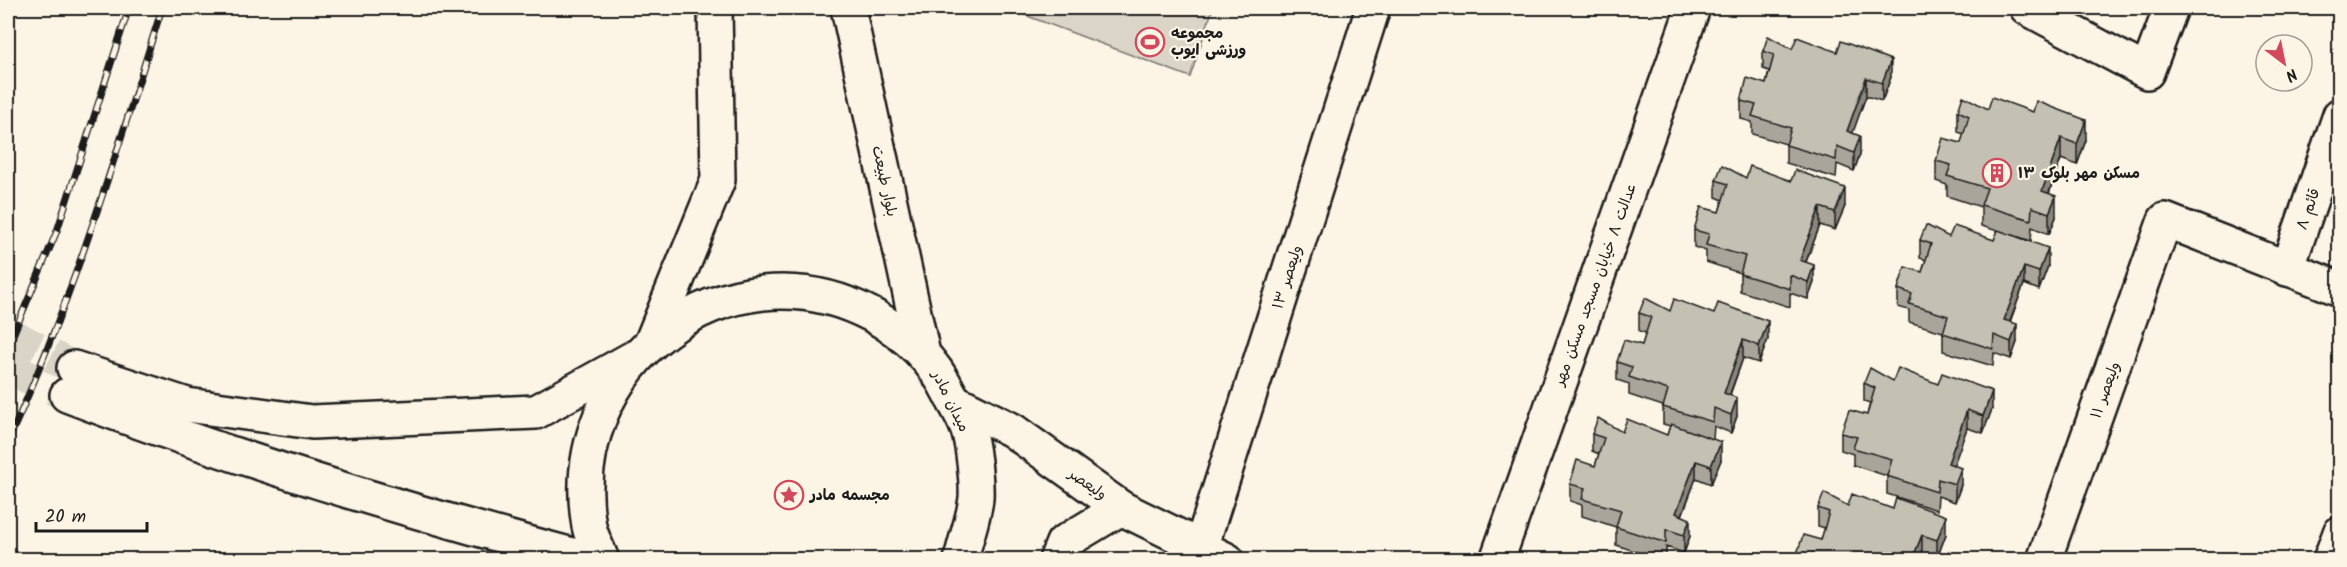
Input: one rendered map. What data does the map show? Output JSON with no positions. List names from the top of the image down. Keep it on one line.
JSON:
{"streets":{"street":["بلوار طبیعت","قائم ۸","ولیعصر ۱۳","عدالت ۸ خیابان مسجد مسکن مهر","ولیعصر ۱۱","میدان مادر","ولیعصر"]},"crossings":[["بلوار طبیعت","میدان مادر"],["قائم ۸","ولیعصر ۱۱"],["ولیعصر ۱۳","ولیعصر"],["میدان مادر","ولیعصر"]],"places":{"sports":["مجموعه ورزشی ایوب"],"building":["مسکن مهر بلوک ۱۳"],"place":["مجسمه مادر"]},"scale_bar":"20 m","north":"bottom right"}
